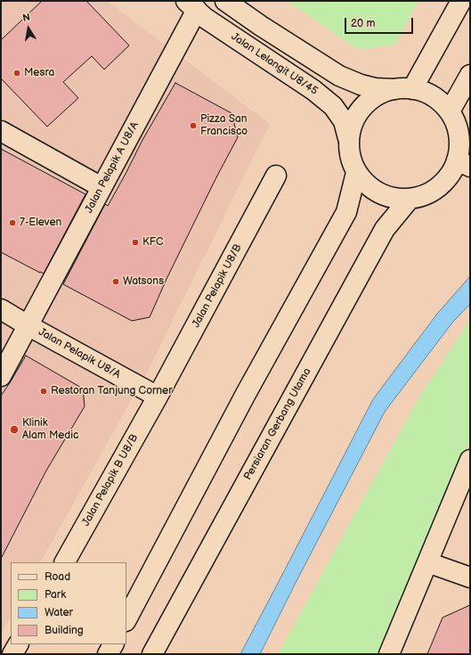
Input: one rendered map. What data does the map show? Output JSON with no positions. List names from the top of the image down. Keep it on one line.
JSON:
{"streets":{"main road":["Jalan Lelangit U8/45","Jalan Pelapik A U8/A","Jalan Pelapik U8/B","Jalan Pelapik U8/A","Persiaran Gerbang Utama","Jalan Pelapik B U8/B"]},"crossings":[["Jalan Lelangit U8/45","Jalan Pelapik A U8/A"],["Jalan Lelangit U8/45","Persiaran Gerbang Utama"],["Jalan Pelapik A U8/A","Jalan Pelapik U8/A"],["Jalan Pelapik U8/B","Jalan Pelapik U8/A"],["Jalan Pelapik U8/B","Jalan Pelapik B U8/B"],["Jalan Pelapik U8/A","Jalan Pelapik B U8/B"]],"places":["Mesra","Pizza San Francisco","7-Eleven","KFC","Watsons","Restoran Tanjung Corner","Klinik Alam Medic"],"legend":["Road","Park","Water","Building"],"scale_bar":"20 m","north":"top"}
